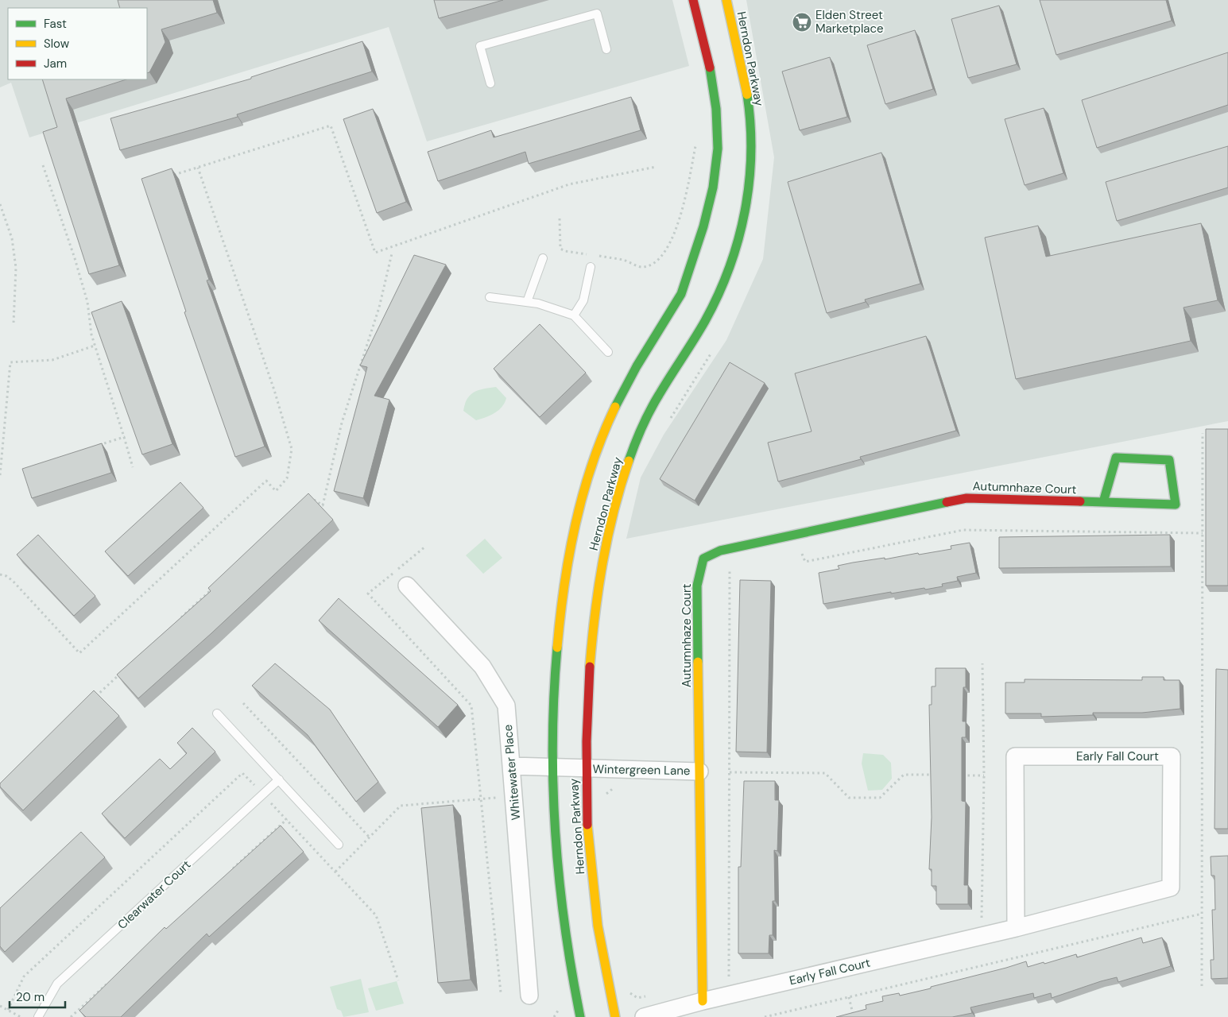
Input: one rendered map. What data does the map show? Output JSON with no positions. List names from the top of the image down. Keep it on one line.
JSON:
{"streets":{"main road":["Herndon Parkway","Autumnhaze Court"],"street":["Early Fall Court","Wintergreen Lane","Whitewater Place"],"lane":["Clearwater Court"]},"crossings":[["Herndon Parkway","Wintergreen Lane"],["Autumnhaze Court","Early Fall Court"],["Autumnhaze Court","Wintergreen Lane"],["Wintergreen Lane","Whitewater Place"]],"places":{"supermarket":["Elden Street Marketplace"]},"legend":["Fast","Slow","Jam"],"scale_bar":"20 m"}
